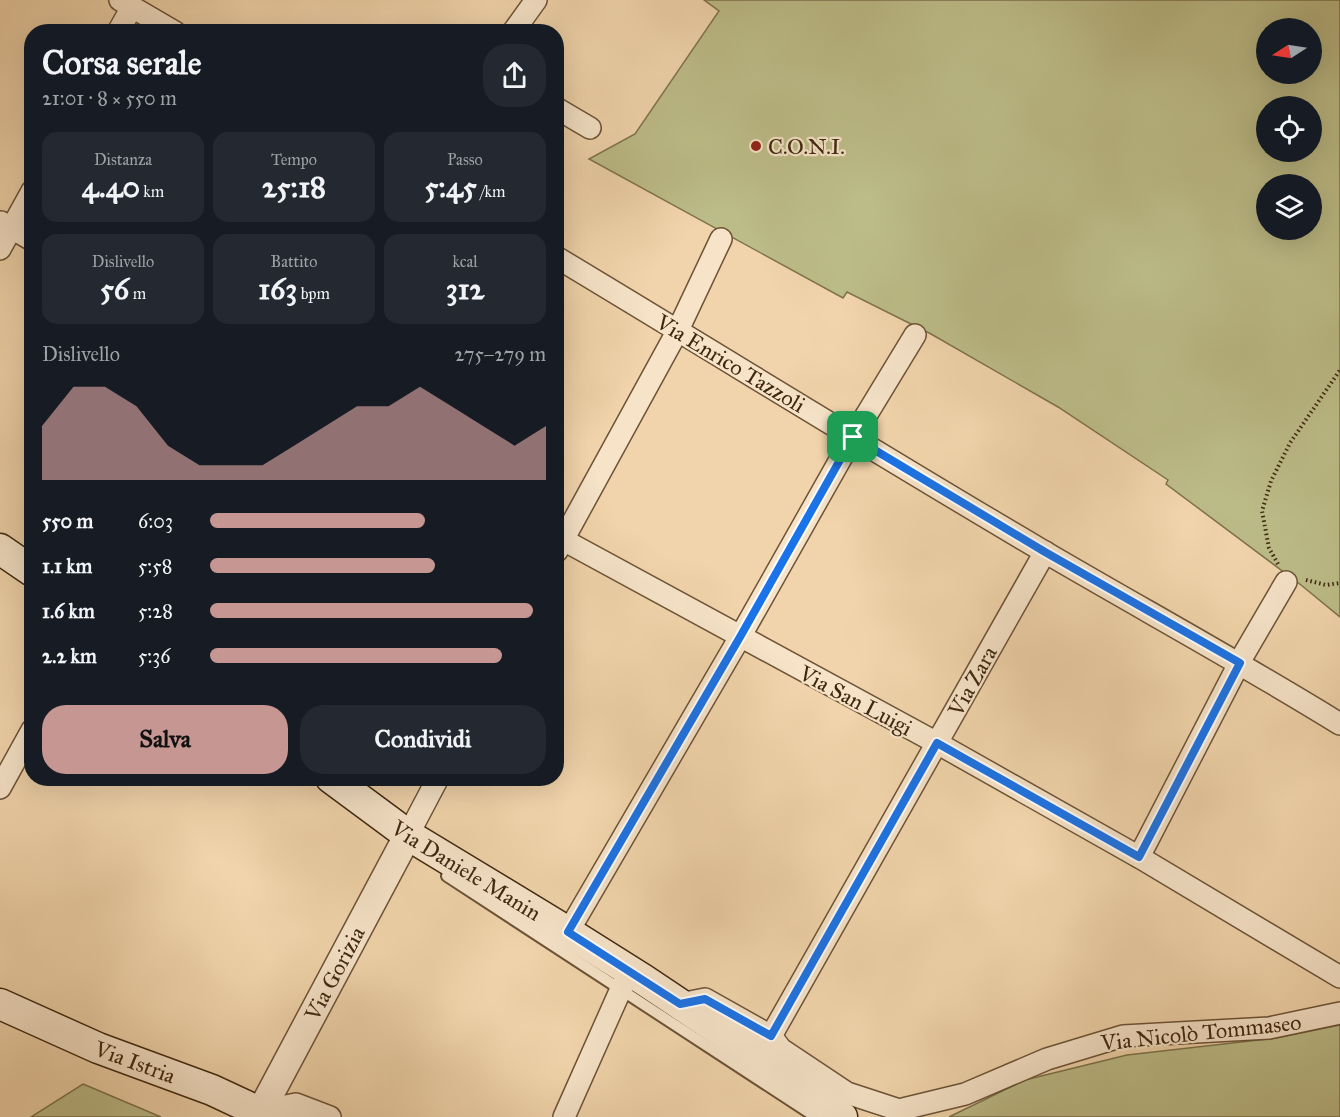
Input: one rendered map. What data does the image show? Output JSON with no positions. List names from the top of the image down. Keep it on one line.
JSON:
{"streets":{"main road":["Via Daniele Manin","Via Istria"],"street":["Via Enrico Tazzoli","Via Zara","Via San Luigi","Via Gorizia","Via Nicolò Tommaseo"]},"crossings":[["Via Enrico Tazzoli","Via Zara"],["Via Zara","Via San Luigi"],["Via Zara","Via Nicolò Tommaseo"],["Via Daniele Manin","Via Gorizia"],["Via Gorizia","Via Istria"]],"places":["C.O.N.I."],"north":"left","page":{"heading":["Corsa serale","21:01 · 8 × 550 m"],"stats":[["Distanza","4.40 km"],["Tempo","25:18"],["Passo","5:45 /km"],["Dislivello","56 m"],["Battito","163 bpm"],["kcal","312"]],"chart":["Dislivello","275–279 m"],"list":[{"name":"550 m","note":"6:03"},{"name":"1.1 km","note":"5:58"},{"name":"1.6 km","note":"5:28"},{"name":"2.2 km","note":"5:36"}],"buttons":["Salva","Condividi"]}}
